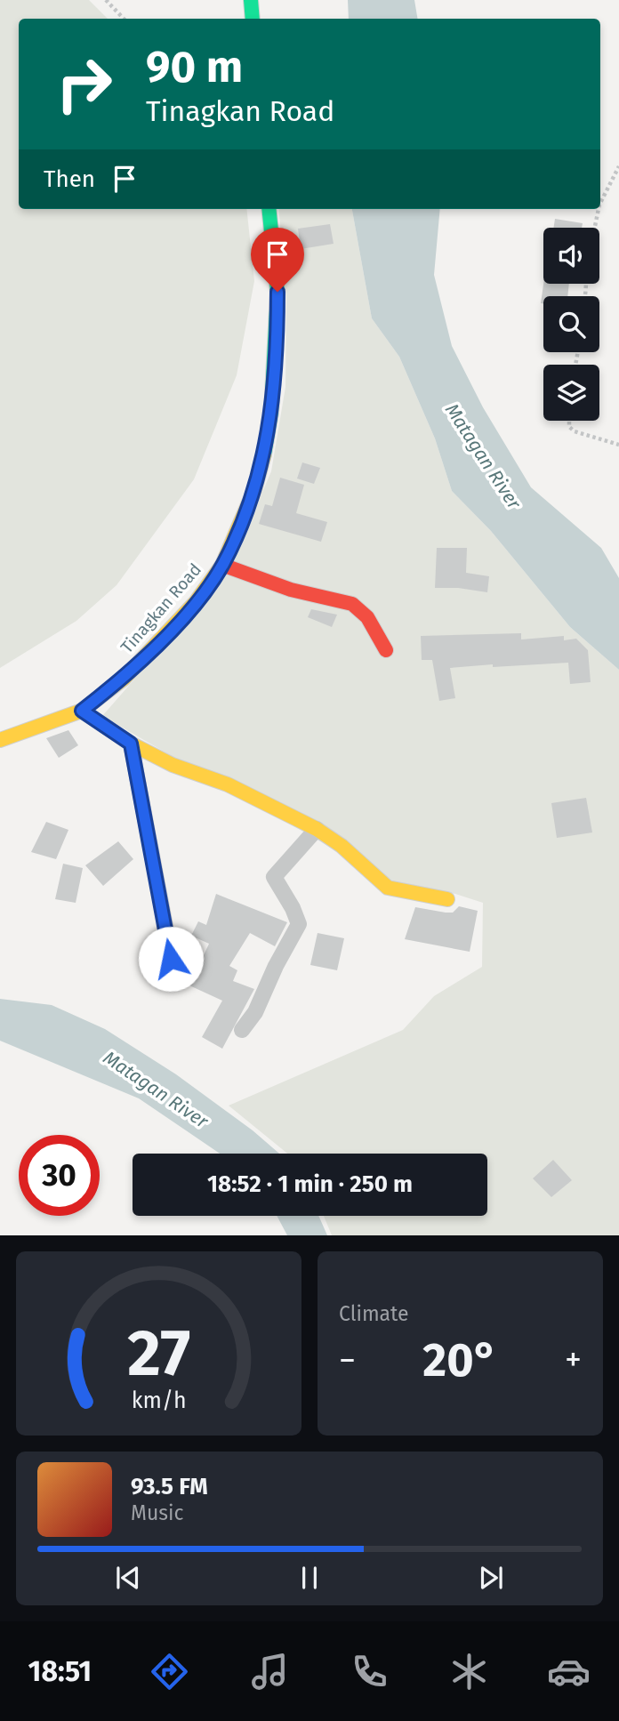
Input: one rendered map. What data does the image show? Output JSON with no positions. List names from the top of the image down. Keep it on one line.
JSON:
{"streets":{"street":["Tinagkan Road"]},"water":["Matagan River"],"page":{"turn":["90 m","Tinagkan Road"],"then":"Then","limit":"30","trip":"18:52 · 1 min · 250 m","tile":"Climate","heat":["−","20°","+"],"song":["93.5 FM","Music"],"tabs":"18:51","gauge":["27","km/h"]}}
